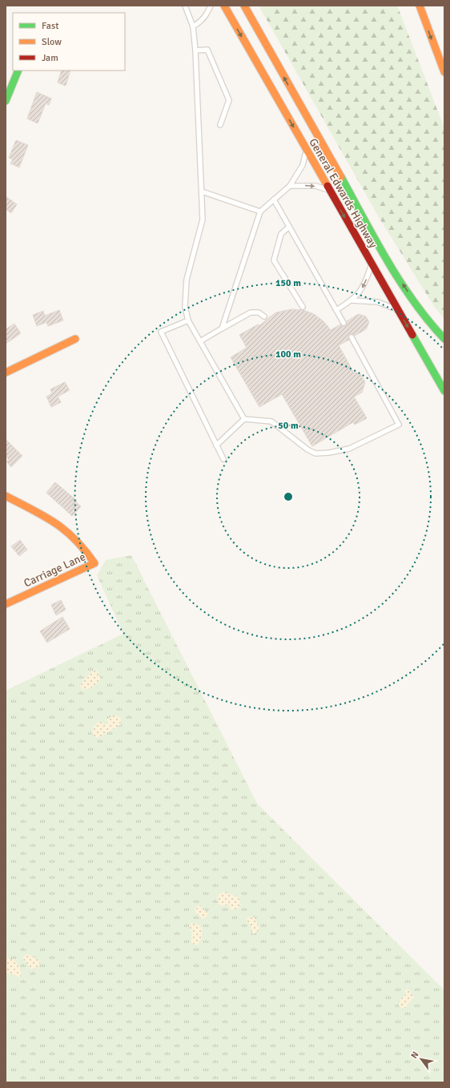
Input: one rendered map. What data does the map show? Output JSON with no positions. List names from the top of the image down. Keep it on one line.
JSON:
{"streets":{"main road":["General Edwards Highway","Carriage Lane"]},"legend":["Fast","Slow","Jam"],"north":"top left","rings":["150 m","100 m","50 m"]}
